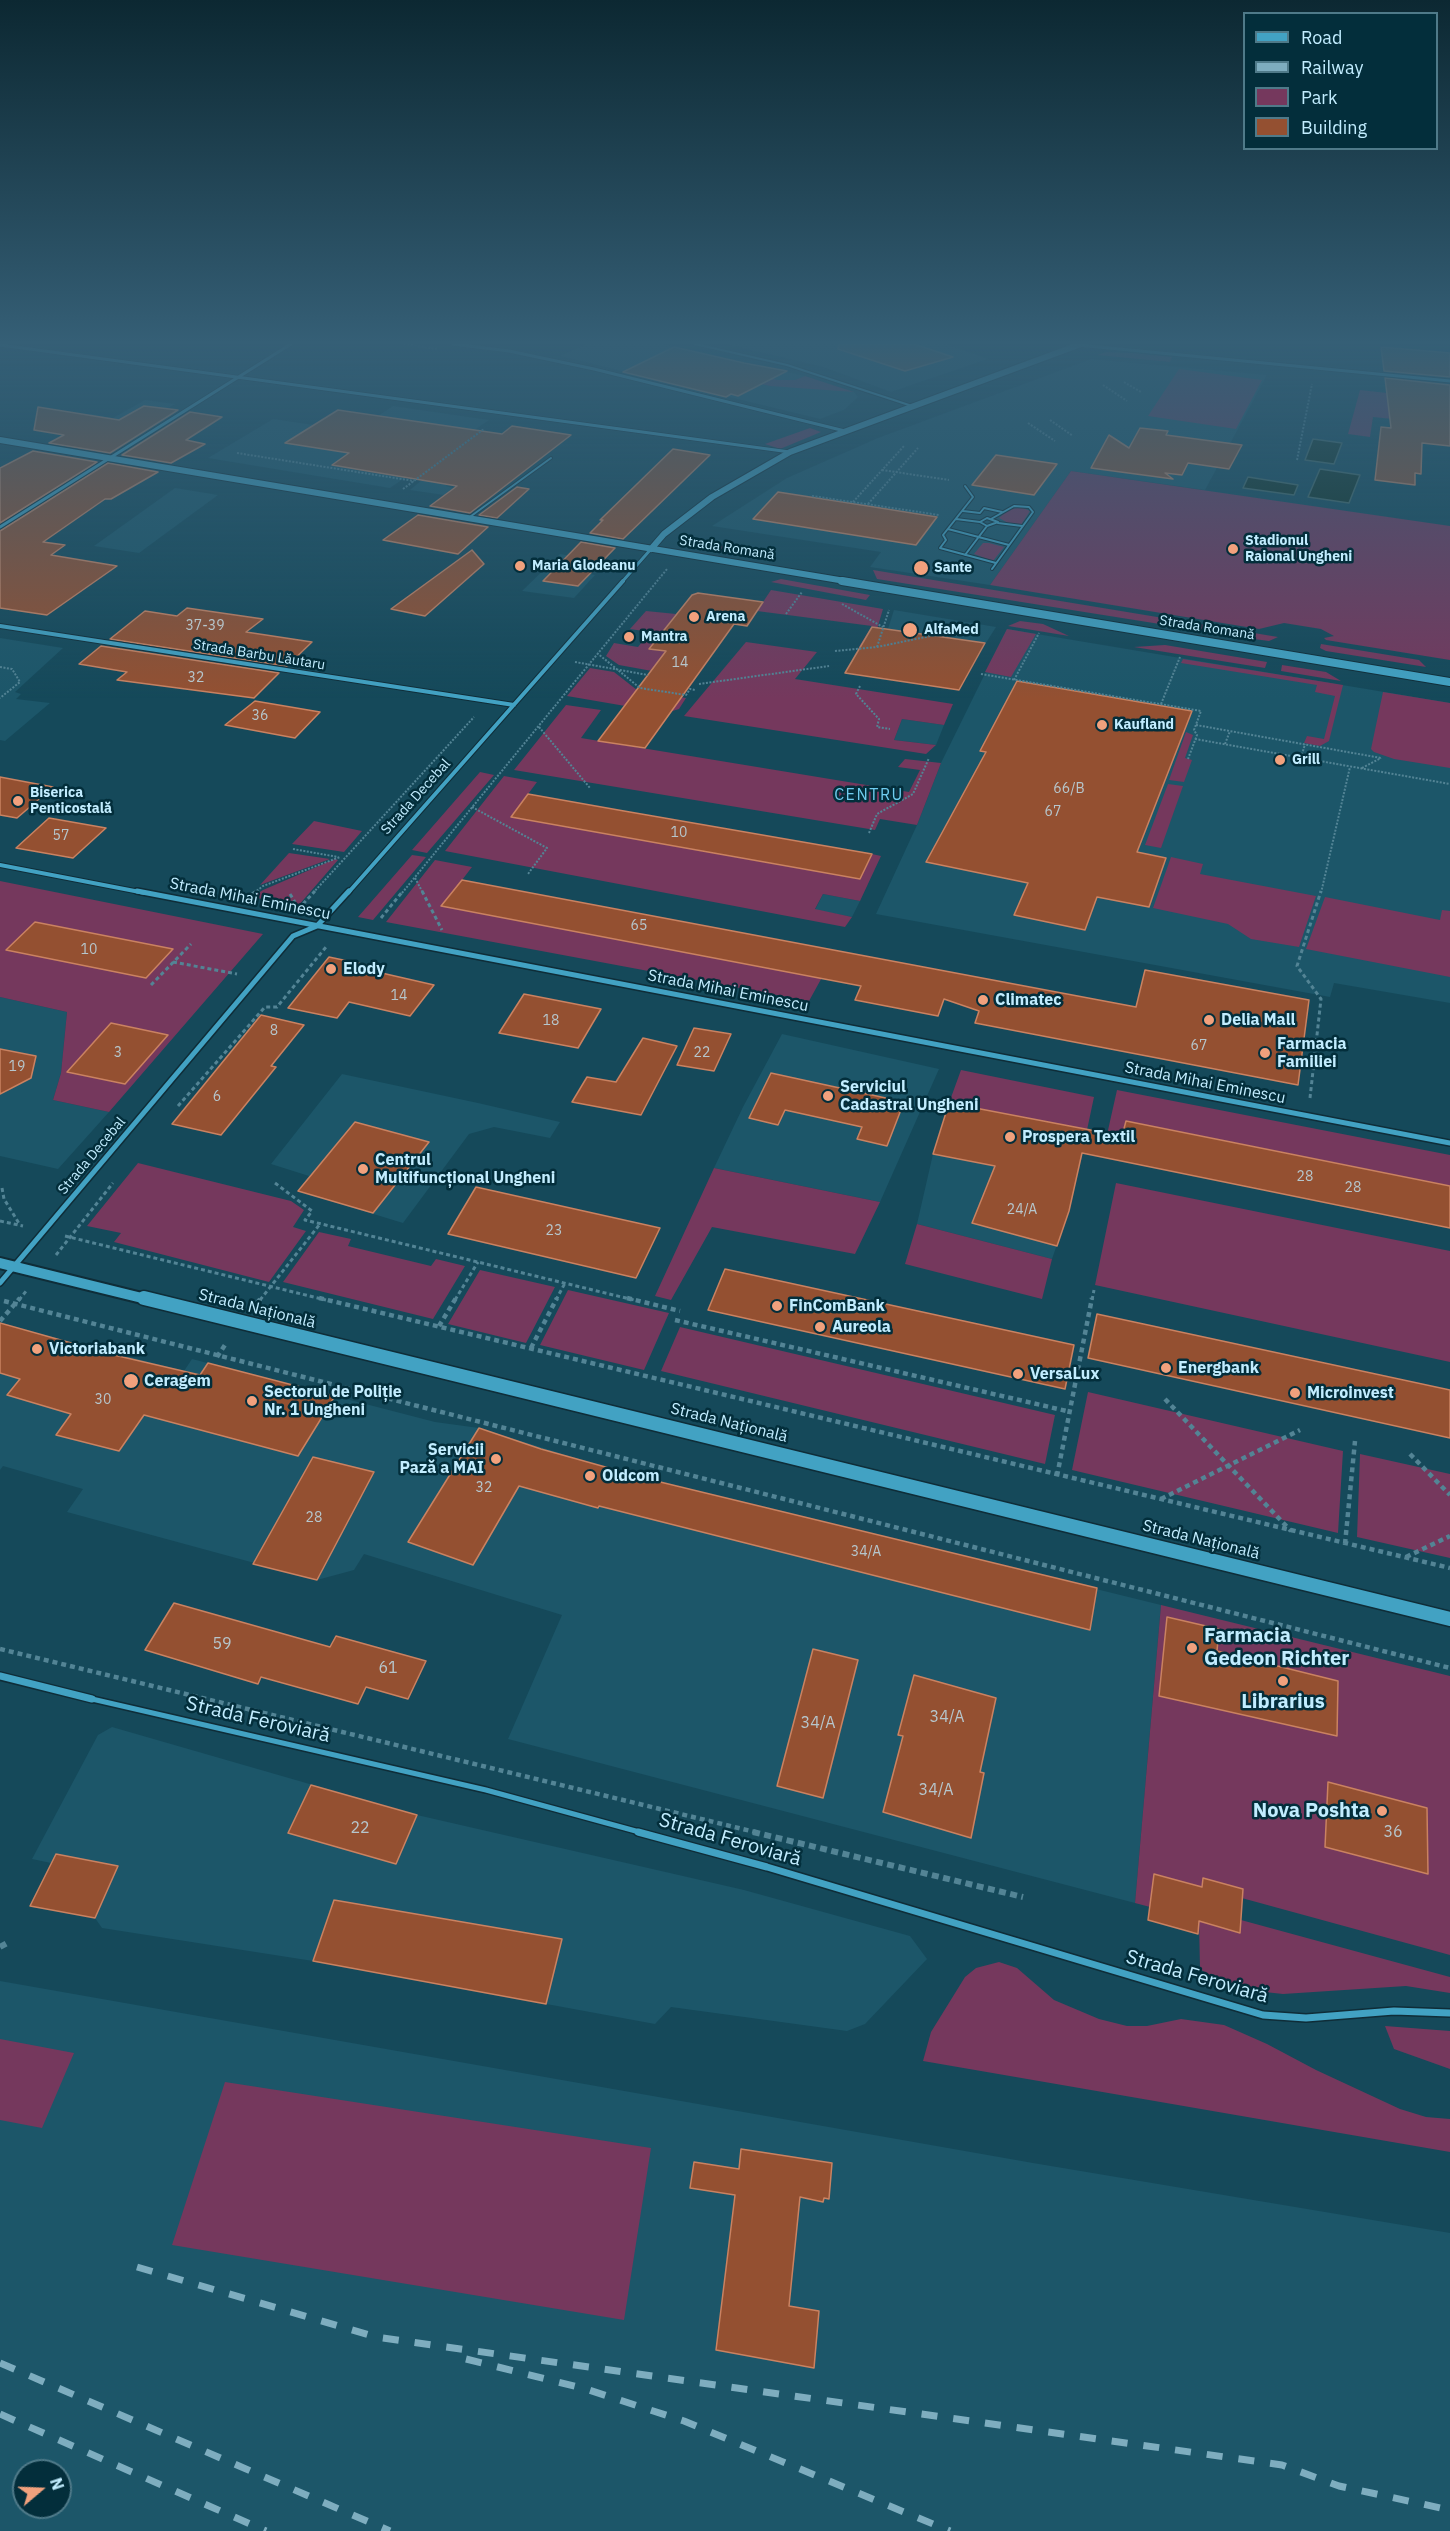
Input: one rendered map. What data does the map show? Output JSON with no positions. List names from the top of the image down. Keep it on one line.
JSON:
{"streets":{"main road":["Strada Romană","Strada Decebal","Strada Națională"],"street":["Strada Barbu Lăutaru","Strada Mihai Eminescu","Strada Feroviară"]},"crossings":[["Strada Romană","Strada Decebal"],["Strada Barbu Lăutaru","Strada Decebal"],["Strada Decebal","Strada Mihai Eminescu"],["Strada Decebal","Strada Națională"]],"districts":["CENTRU"],"places":["Stadionul Raional Ungheni","Maria Glodeanu","Sante","Arena","AlfaMed","Mantra","Kaufland","Grill","Biserica Penticostală","Elody","Climatec","Delia Mall","Farmacia Familiei","Serviciul Cadastral Ungheni","Prospera Textil","Centrul Multifuncțional Ungheni","FinComBank","Aureola","Victoriabank","Energbank","VersaLux","Ceragem","Microinvest","Sectorul de Poliție Nr. 1 Ungheni","Servicii Pază a MAI","Oldcom","Farmacia Gedeon Richter","Librarius","Nova Poshta"],"house_numbers":["37-39","14","32","36","66/B","67","10","57","65","10","14","18","8","67","3","22","19","6","28","28","24/A","23","30","32","28","34/A","59","61","34/A","34/A","34/A","22","36"],"legend":["Road","Railway","Park","Building"],"north":"right"}
